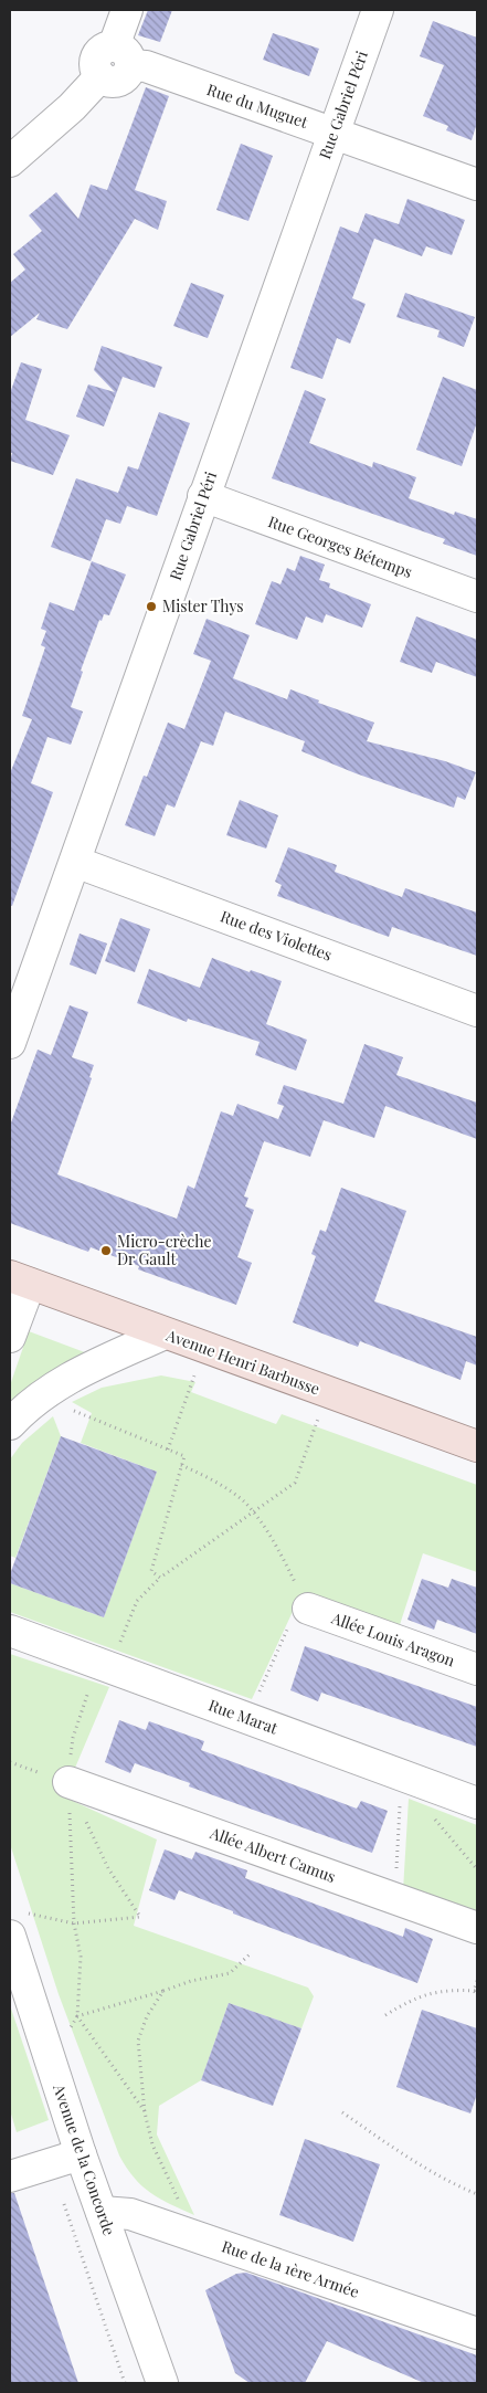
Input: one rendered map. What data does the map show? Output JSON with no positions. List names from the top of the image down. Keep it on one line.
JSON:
{"streets":{"main road":["Avenue Henri Barbusse"],"street":["Rue Gabriel Péri","Rue du Muguet","Rue Georges Bétemps","Rue des Violettes","Allée Louis Aragon","Rue Marat","Allée Albert Camus","Avenue de la Concorde","Rue de la 1ère Armée"]},"crossings":[["Rue Gabriel Péri","Rue du Muguet"],["Rue Gabriel Péri","Rue Georges Bétemps"],["Rue Gabriel Péri","Rue des Violettes"],["Avenue de la Concorde","Rue de la 1ère Armée"]],"places":["Mister Thys","Micro-crèche Dr Gault"]}
